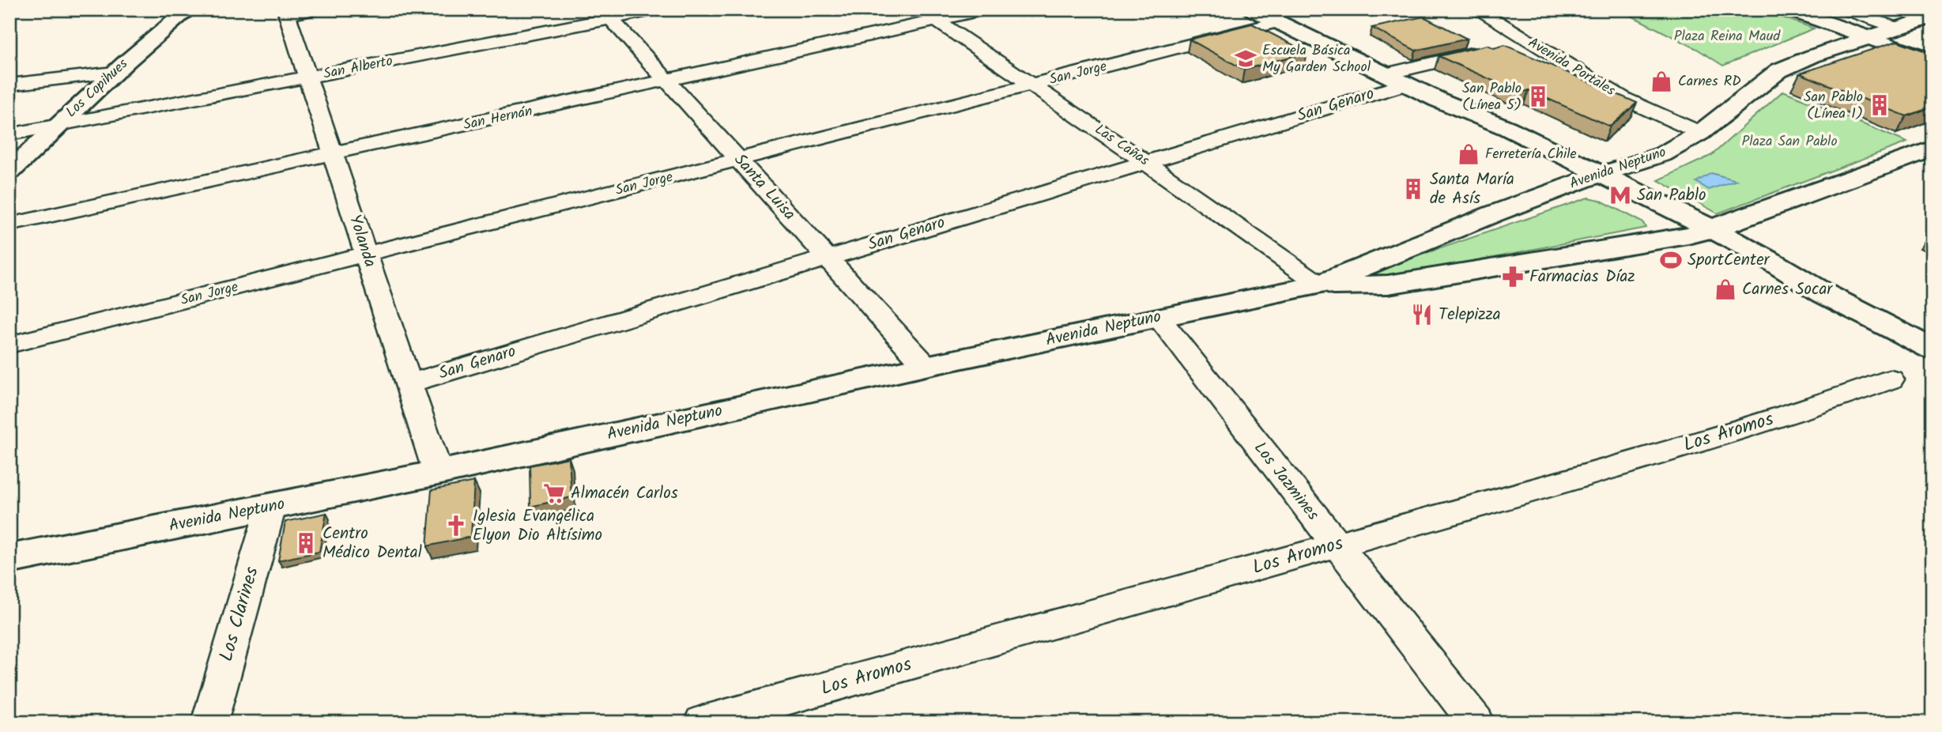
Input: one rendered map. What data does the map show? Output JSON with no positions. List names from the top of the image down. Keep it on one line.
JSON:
{"streets":{"main road":["Los Copihues","Avenida Neptuno"],"street":["Avenida Portales","San Alberto","San Jorge","San Genaro","San Hernán","Las Cañas","Santa Luisa","Yolanda","Los Aromos","Los Jazmines","Los Clarines"]},"crossings":[["Avenida Portales","Avenida Neptuno"],["San Alberto","Los Copihues"],["San Alberto","Santa Luisa"],["San Alberto","Yolanda"],["San Jorge","Las Cañas"],["San Jorge","Santa Luisa"],["San Jorge","Yolanda"],["San Genaro","Las Cañas"],["San Genaro","Santa Luisa"],["San Genaro","Yolanda"],["San Hernán","Las Cañas"],["San Hernán","Santa Luisa"],["San Hernán","Yolanda"],["Las Cañas","Avenida Neptuno"],["Avenida Neptuno","Santa Luisa"],["Avenida Neptuno","Yolanda"],["Avenida Neptuno","Los Jazmines"],["Avenida Neptuno","Los Clarines"],["Los Aromos","Los Jazmines"]],"parks":["Plaza Reina Maud","Plaza San Pablo"],"places":{"school or university":["Escuela Básica My Garden School"],"shop":["Carnes RD","Ferretería Chile","Carnes Socar"],"building":["San Pablo (Línea 5)","San Pablo (Línea 1)","Santa María de Asís","Centro Médico Dental"],"metro station":["San Pablo"],"sports":["SportCenter"],"pharmacy":["Farmacias Díaz"],"restaurant":["Telepizza"],"supermarket":["Almacén Carlos"],"church":["Iglesia Evangélica Elyon Dio Altísimo"]}}
